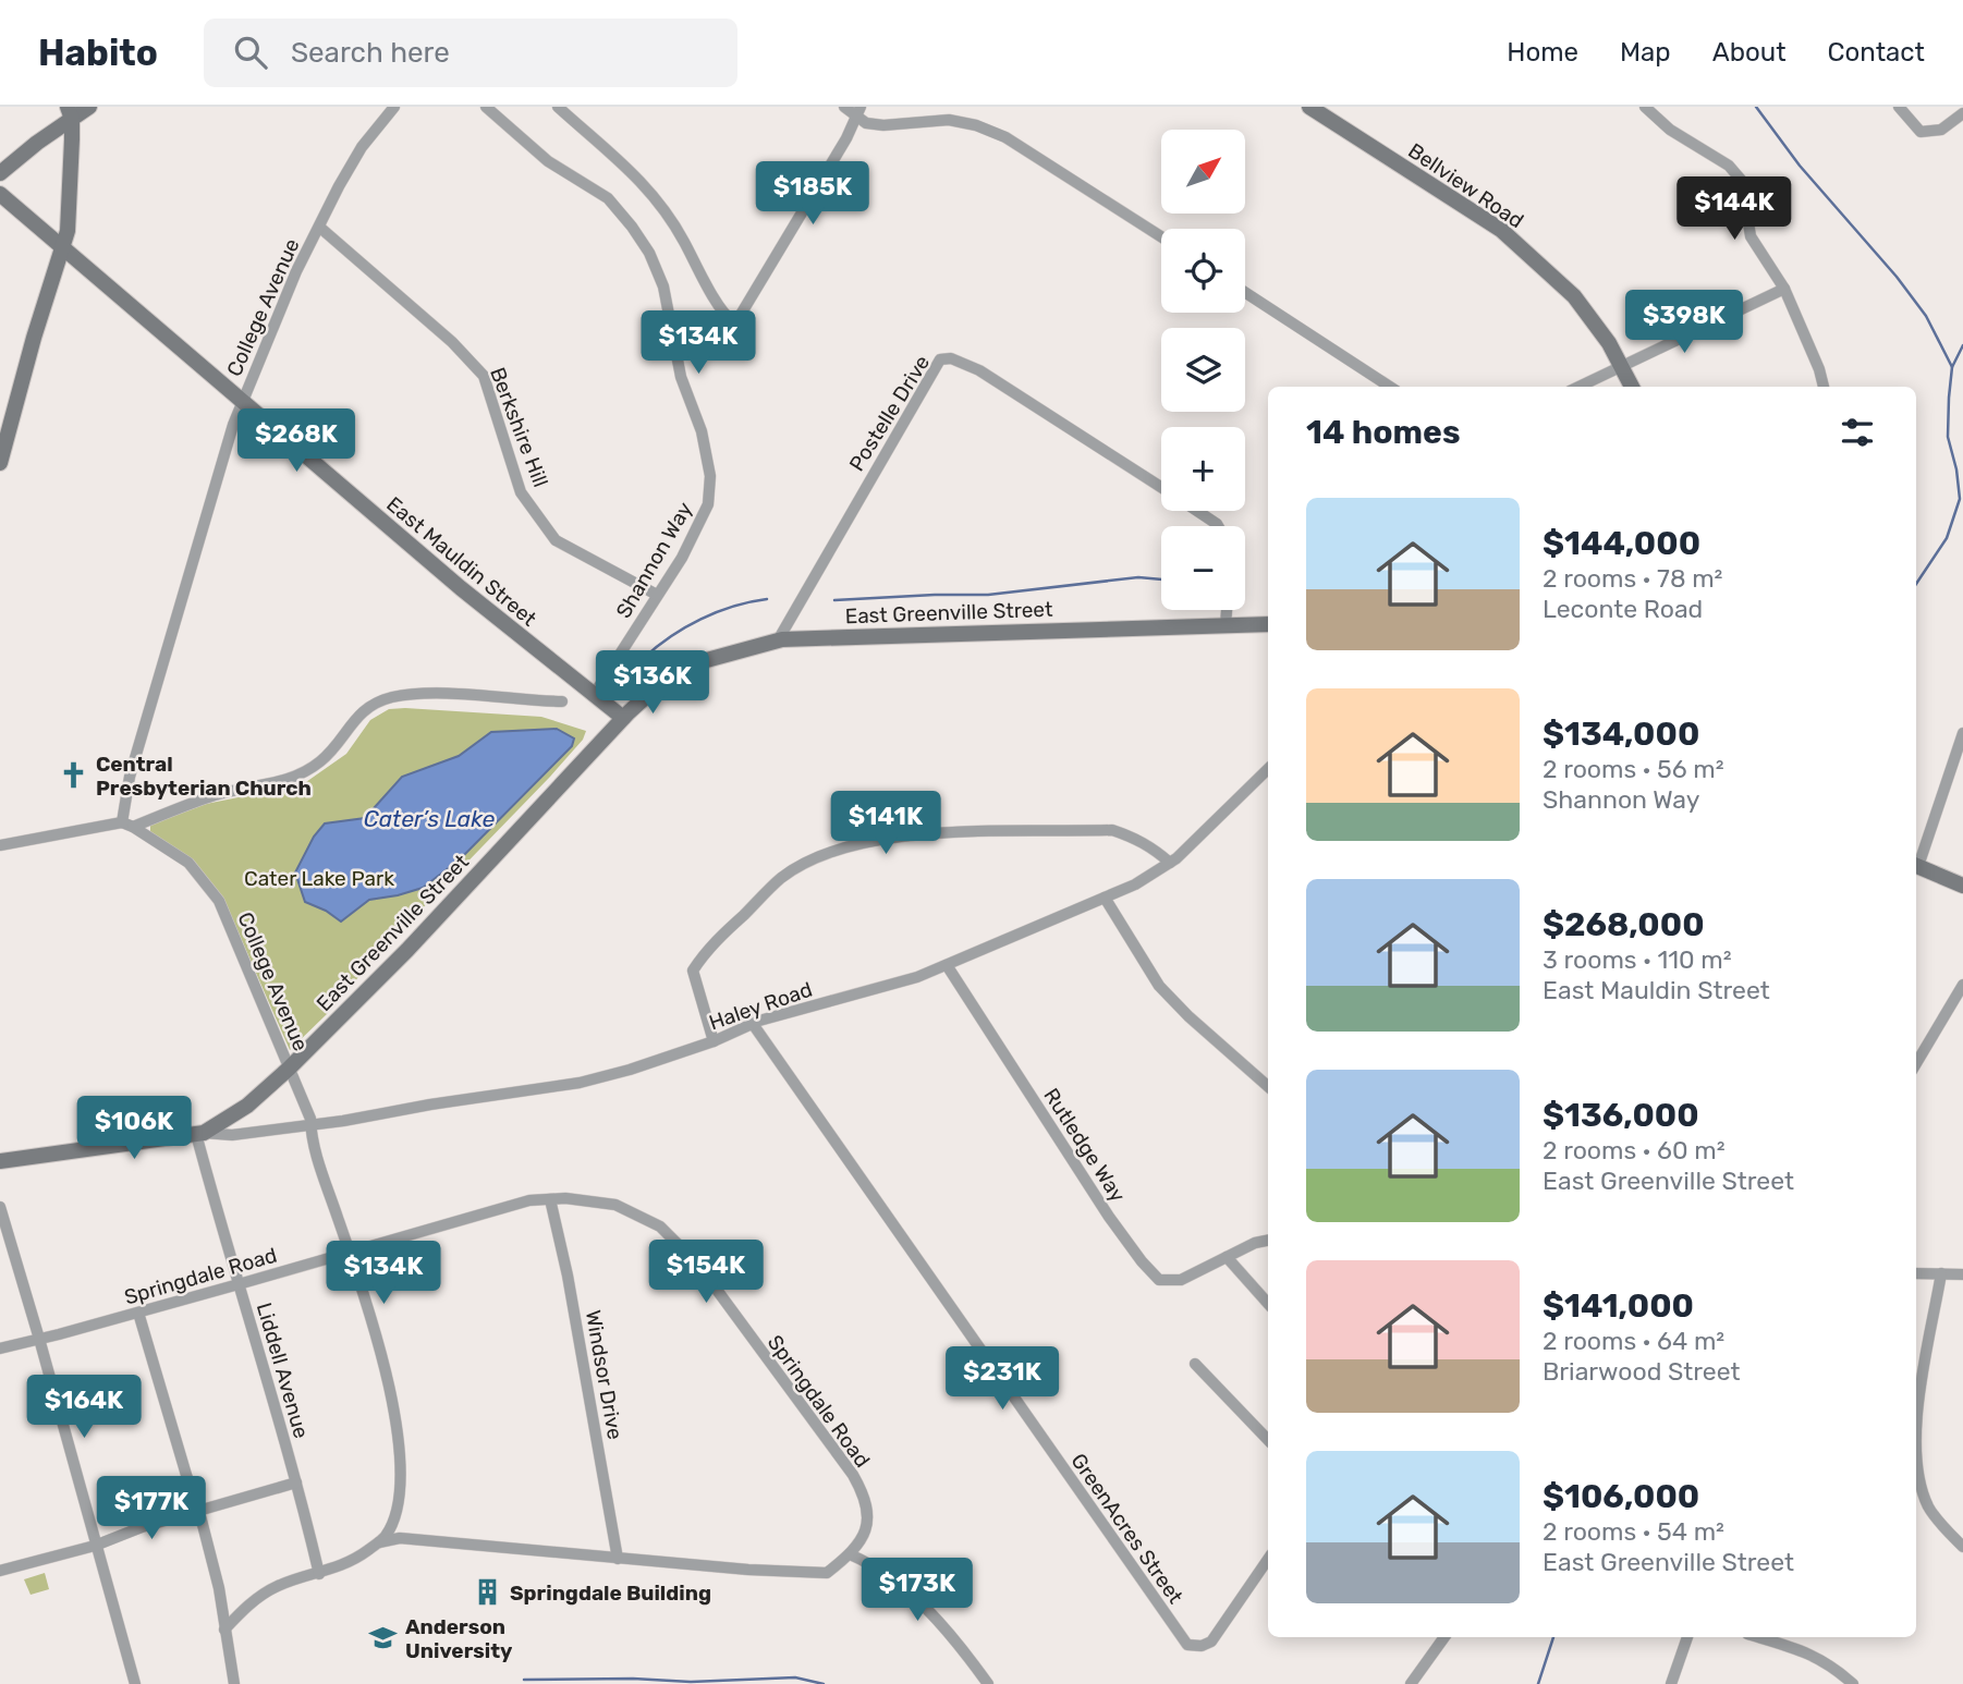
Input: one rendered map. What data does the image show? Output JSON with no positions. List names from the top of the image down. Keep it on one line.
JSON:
{"streets":{"street":["Bellview Road","College Avenue","Postelle Drive","Berkshire Hill","Shannon Way","East Mauldin Street","East Greenville Street","Haley Road","Rutledge Way","Springdale Road","Liddell Avenue","Windsor Drive","GreenAcres Street"]},"crossings":[["College Avenue","Berkshire Hill"],["College Avenue","East Mauldin Street"],["College Avenue","East Greenville Street"],["College Avenue","Haley Road"],["College Avenue","Springdale Road"],["College Avenue","Liddell Avenue"],["Postelle Drive","East Greenville Street"],["Berkshire Hill","Shannon Way"],["Shannon Way","East Mauldin Street"],["East Mauldin Street","East Greenville Street"],["East Greenville Street","Haley Road"],["East Greenville Street","Liddell Avenue"],["Haley Road","Rutledge Way"],["Haley Road","Liddell Avenue"],["Haley Road","GreenAcres Street"],["Springdale Road","Liddell Avenue"],["Springdale Road","Windsor Drive"]],"water":["Cater’s Lake"],"parks":["Cater Lake Park"],"places":{"church":["Central Presbyterian Church"],"building":["Springdale Building"],"school or university":["Anderson University"]},"north":"top right","page":{"header":"Habito","search":"Search here","nav":["Home","Map","About","Contact"],"map_buttons":["+","−"],"price":["$185K","$144K","$398K","$134K","$268K","$136K","$141K","$106K","$154K","$134K","$231K","$164K","$177K","$173K"],"heading":"14 homes","list":[{"name":"$144,000","note":"2 rooms · 78 m² · Leconte Road"},{"name":"$134,000","note":"2 rooms · 56 m² · Shannon Way"},{"name":"$268,000","note":"3 rooms · 110 m² · East Mauldin Street"},{"name":"$136,000","note":"2 rooms · 60 m² · East Greenville Street"},{"name":"$141,000","note":"2 rooms · 64 m² · Briarwood Street"},{"name":"$106,000","note":"2 rooms · 54 m² · East Greenville Street"}]}}
